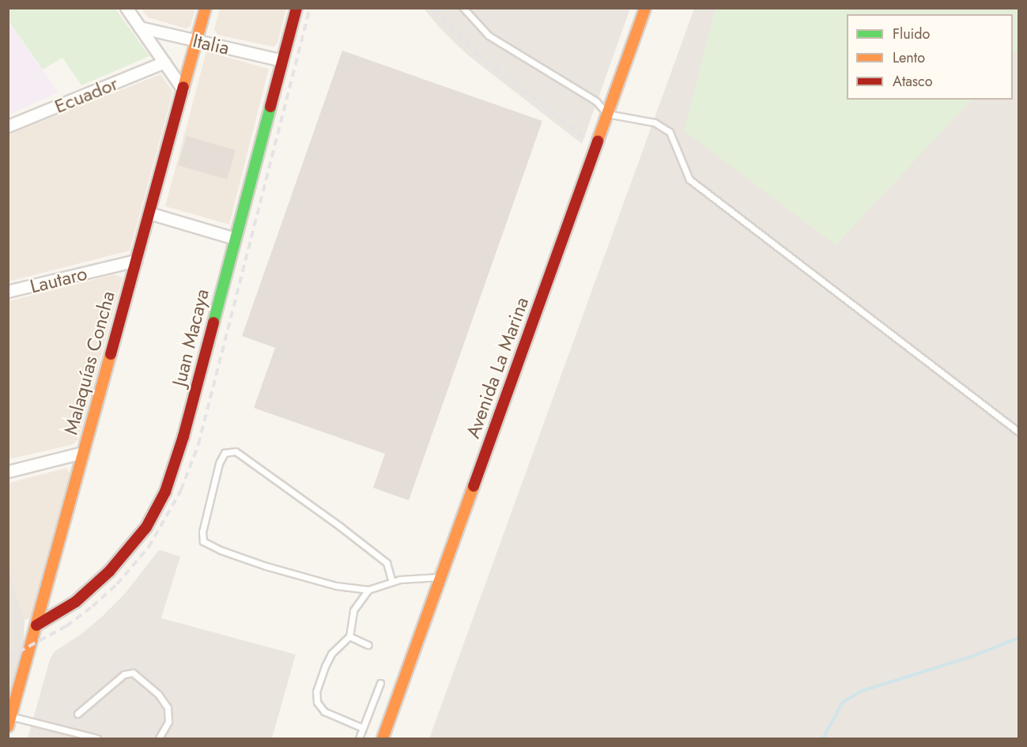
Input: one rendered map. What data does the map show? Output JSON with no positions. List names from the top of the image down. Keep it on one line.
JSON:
{"streets":{"main road":["Juan Macaya","Malaquías Concha","Avenida La Marina"],"street":["Italia","Ecuador","Lautaro"]},"crossings":[["Italia","Ecuador"],["Italia","Juan Macaya"],["Italia","Malaquías Concha"],["Lautaro","Malaquías Concha"],["Juan Macaya","Malaquías Concha"]],"legend":["Fluido","Lento","Atasco"]}
